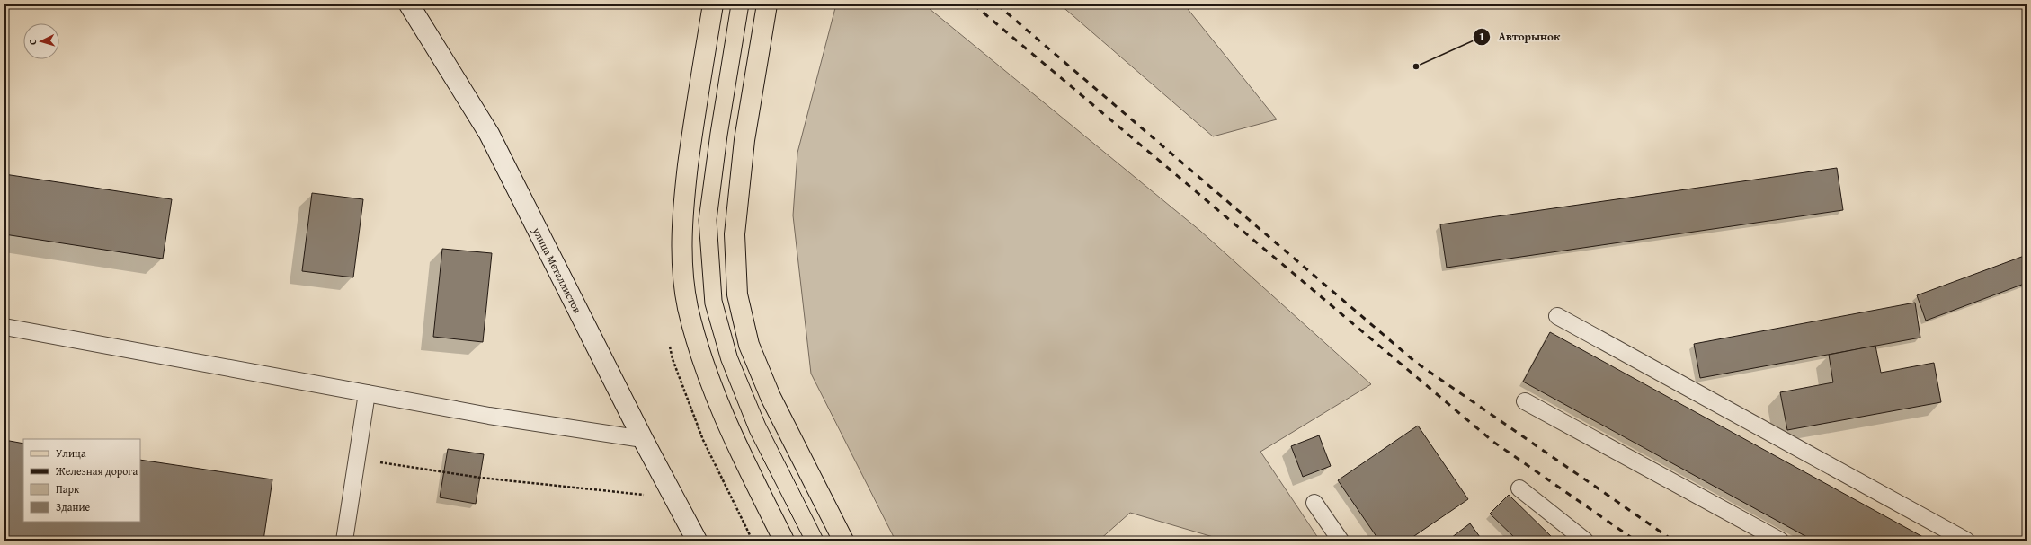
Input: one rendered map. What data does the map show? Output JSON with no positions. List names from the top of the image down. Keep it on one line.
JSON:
{"streets":{"main road":["улица Металлистов"]},"places":["Авторынок"],"legend":["Улица","Железная дорога","Парк","Здание"],"north":"left"}
